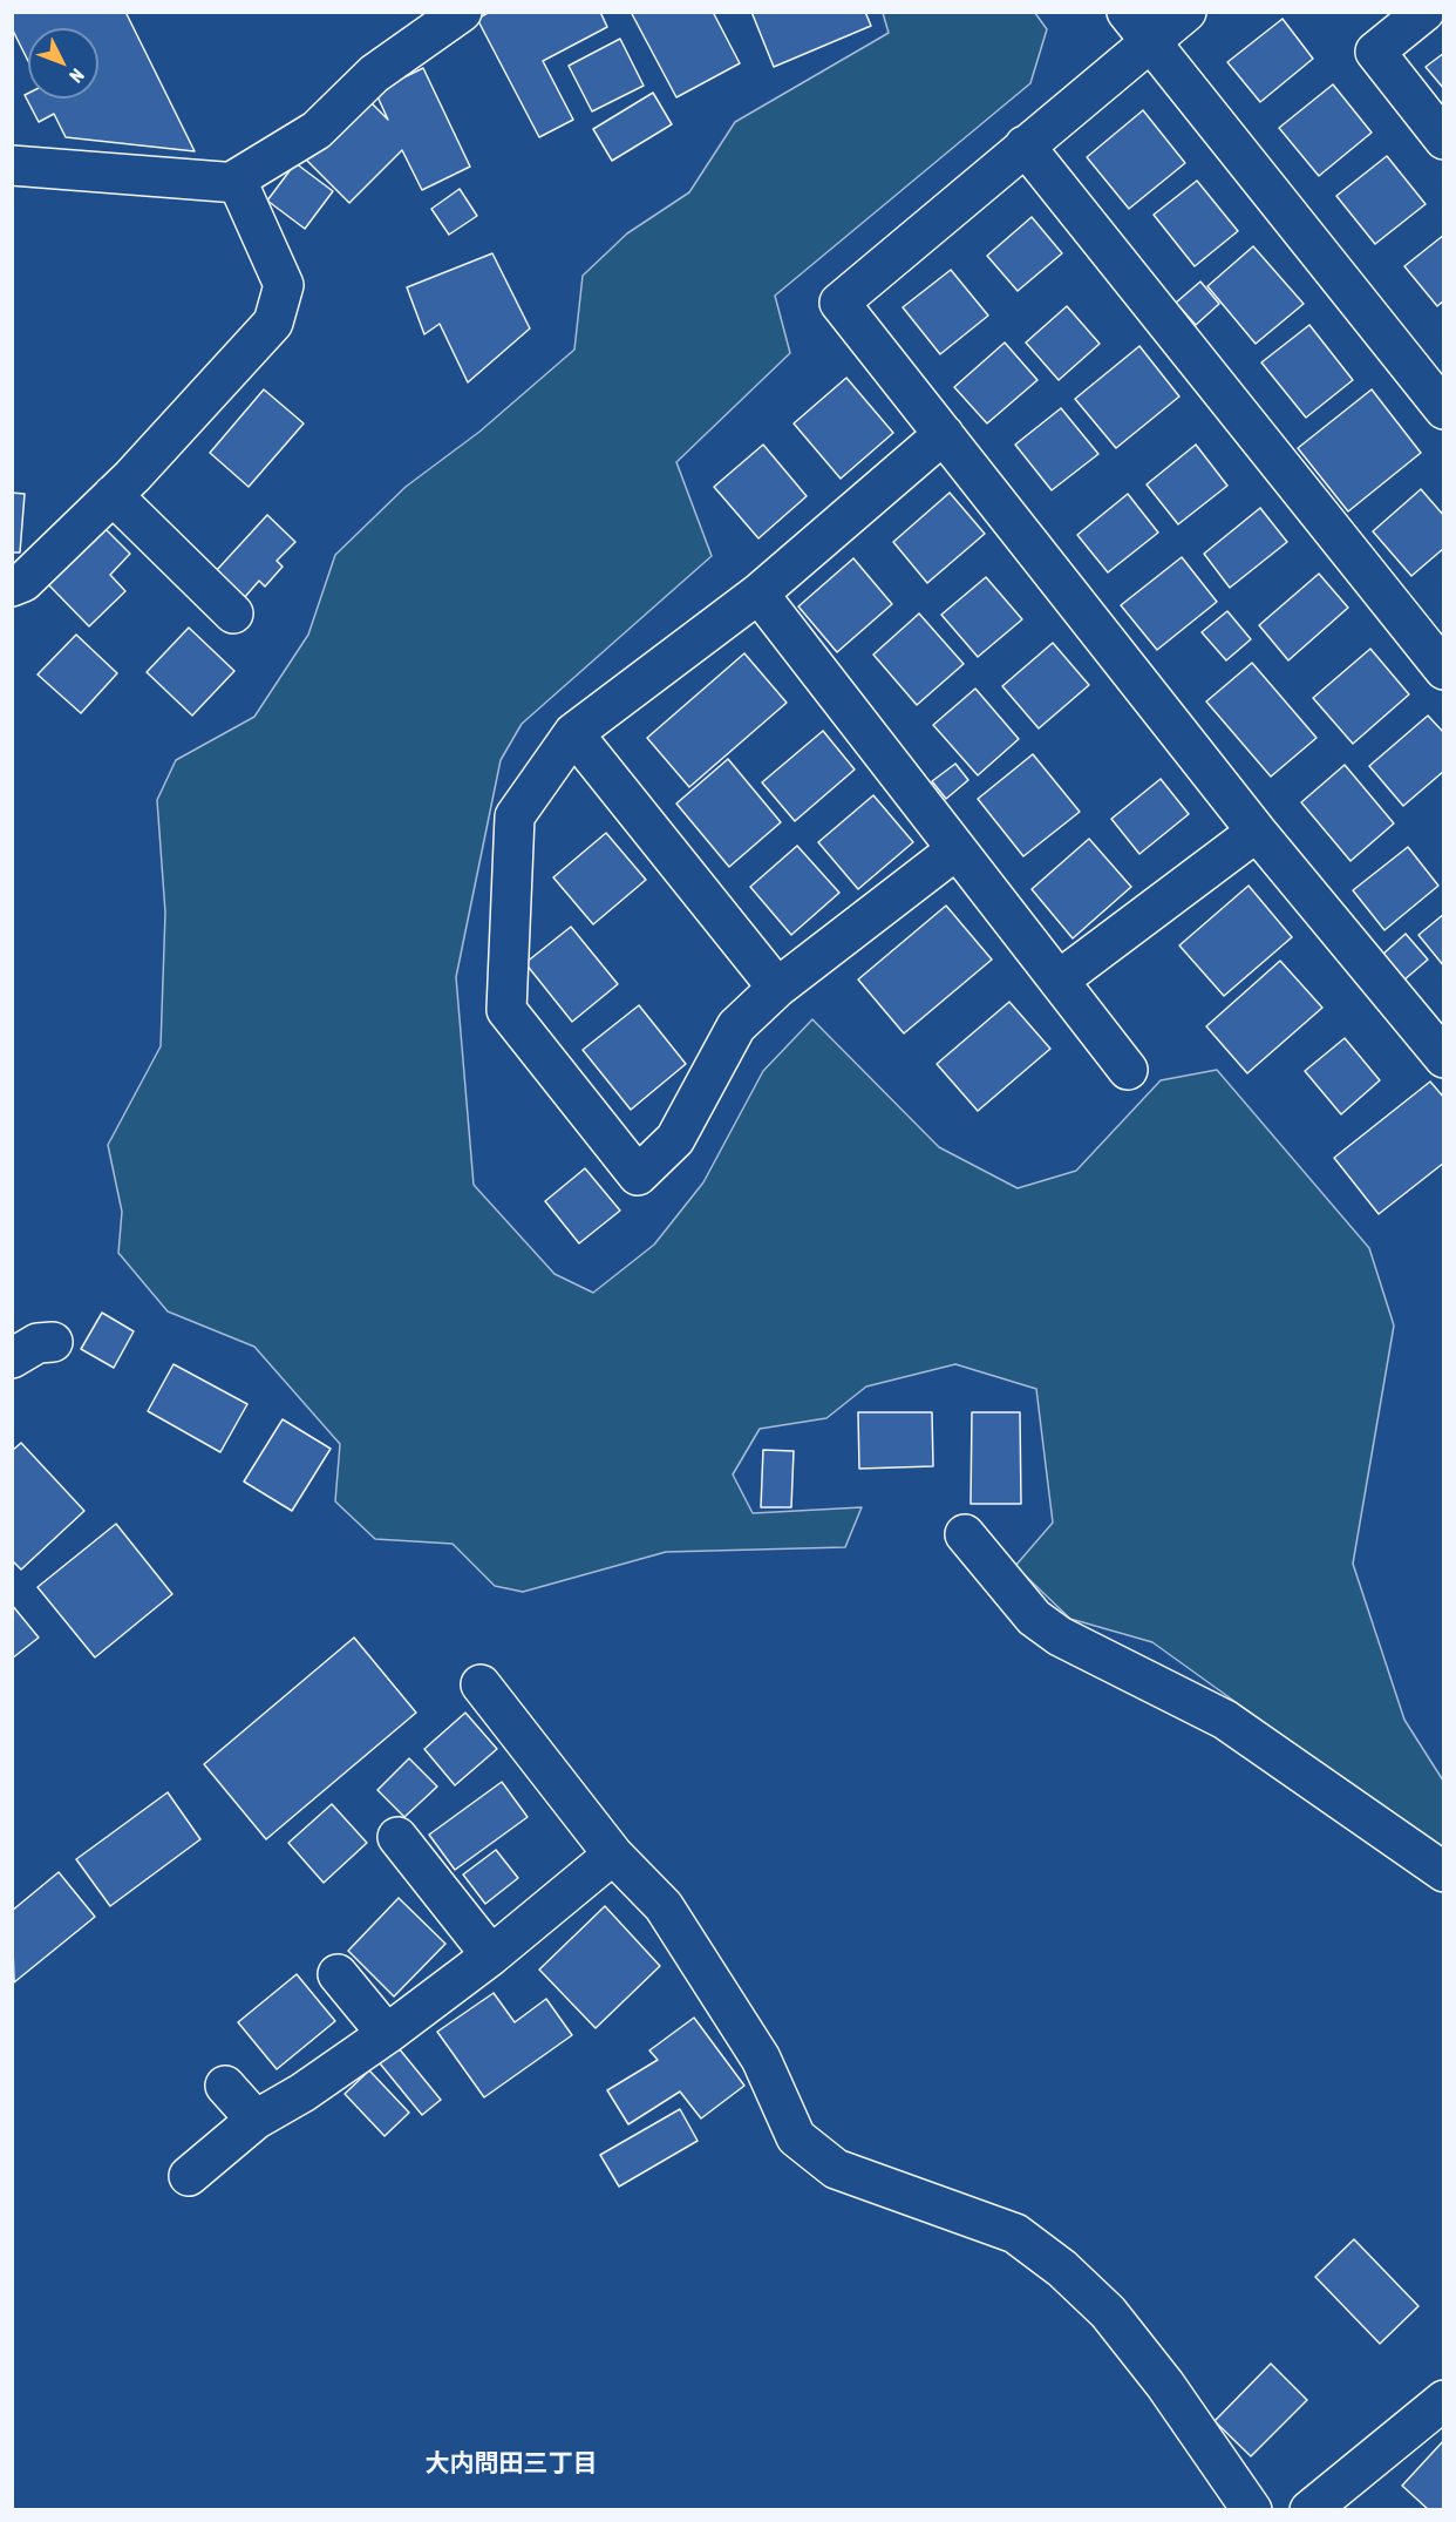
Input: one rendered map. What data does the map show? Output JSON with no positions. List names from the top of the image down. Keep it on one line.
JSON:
{"districts":["大内問田三丁目"],"north":"bottom right"}
